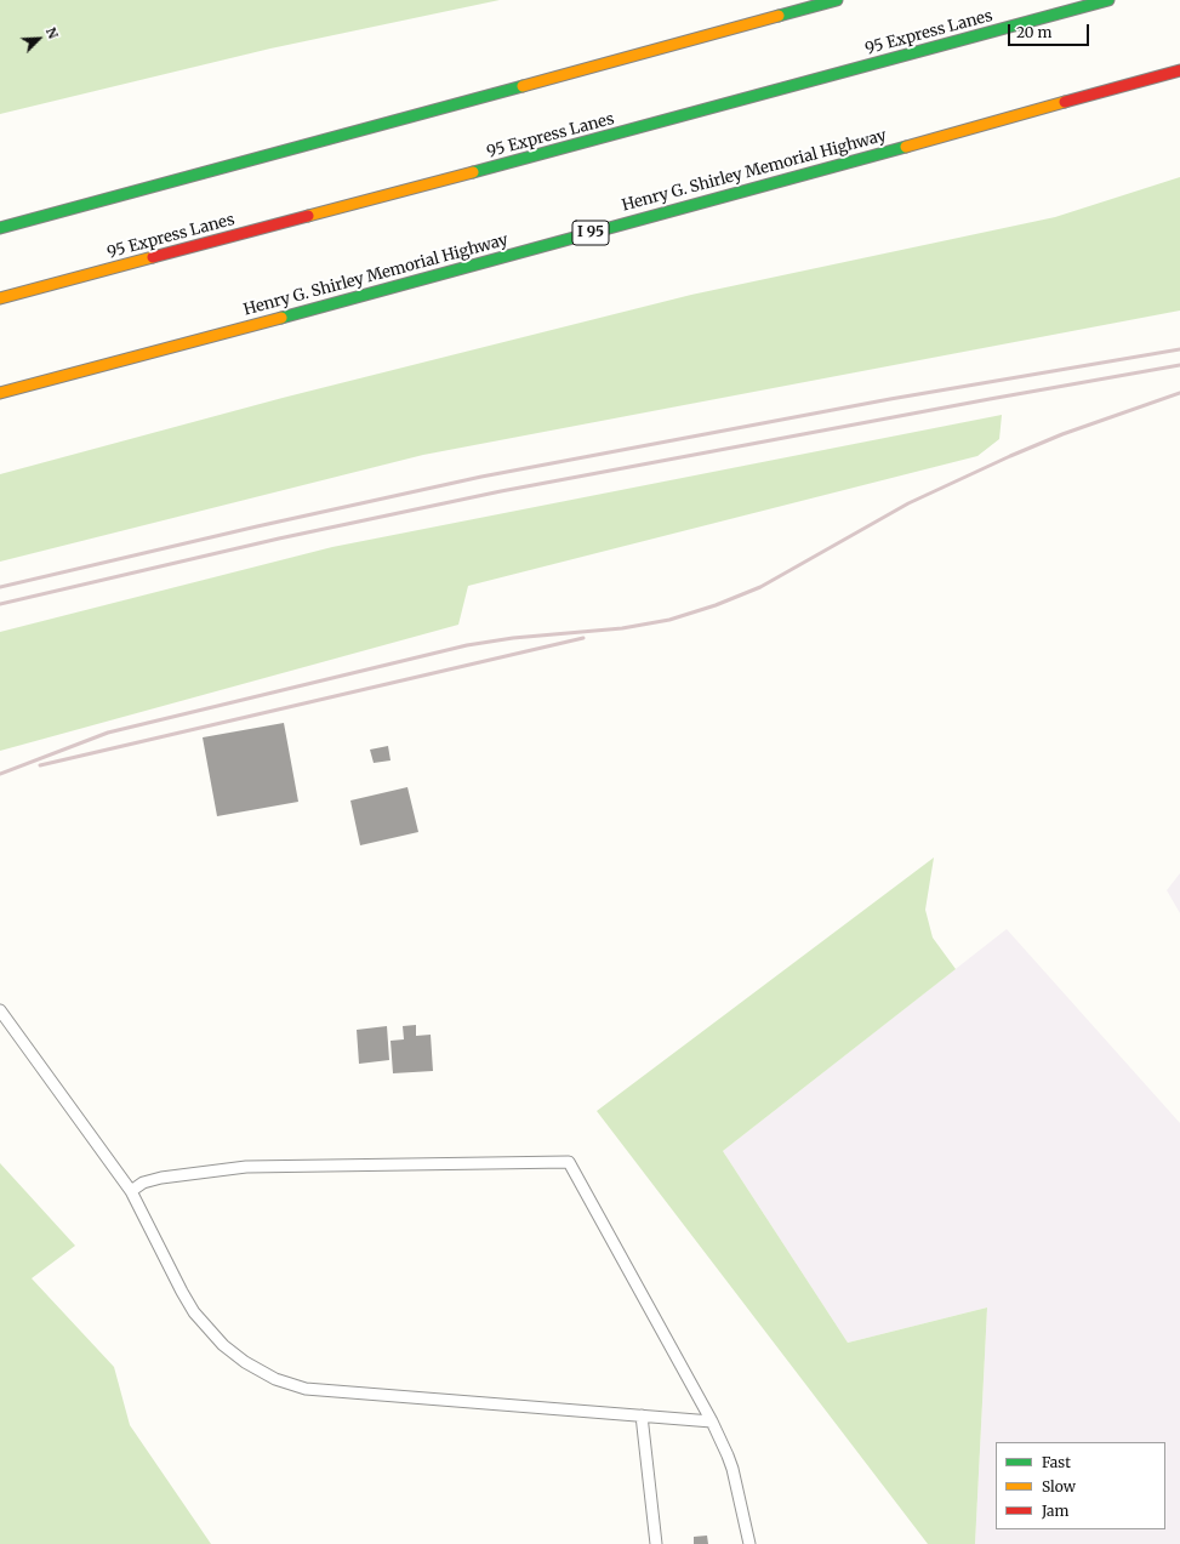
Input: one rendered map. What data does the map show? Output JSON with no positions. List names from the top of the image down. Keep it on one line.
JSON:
{"streets":{"highway":["95 Express Lanes","Henry G. Shirley Memorial Highway","I 95"]},"legend":["Fast","Slow","Jam"],"scale_bar":"20 m","north":"top right"}
